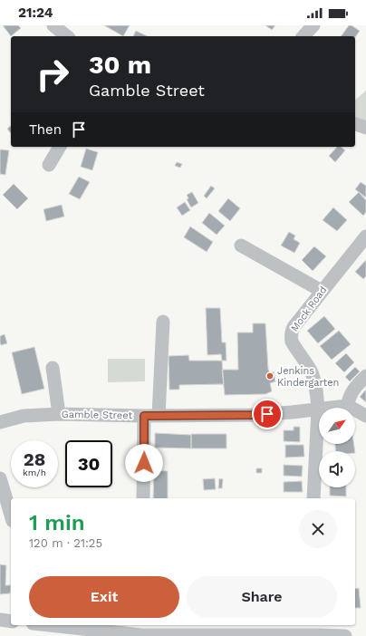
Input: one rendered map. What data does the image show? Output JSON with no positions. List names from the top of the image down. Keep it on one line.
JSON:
{"streets":{"street":["Mock Road","Gamble Street"]},"crossings":[["Mock Road","Gamble Street"]],"places":["Jenkins Kindergarten"],"north":"top right","page":{"status":"21:24","turn":["30 m","Gamble Street"],"then":"Then","speed":"28 km/h","limit":"30","heading":["1 min","120 m · 21:25"],"buttons":["Exit","Share"]}}
